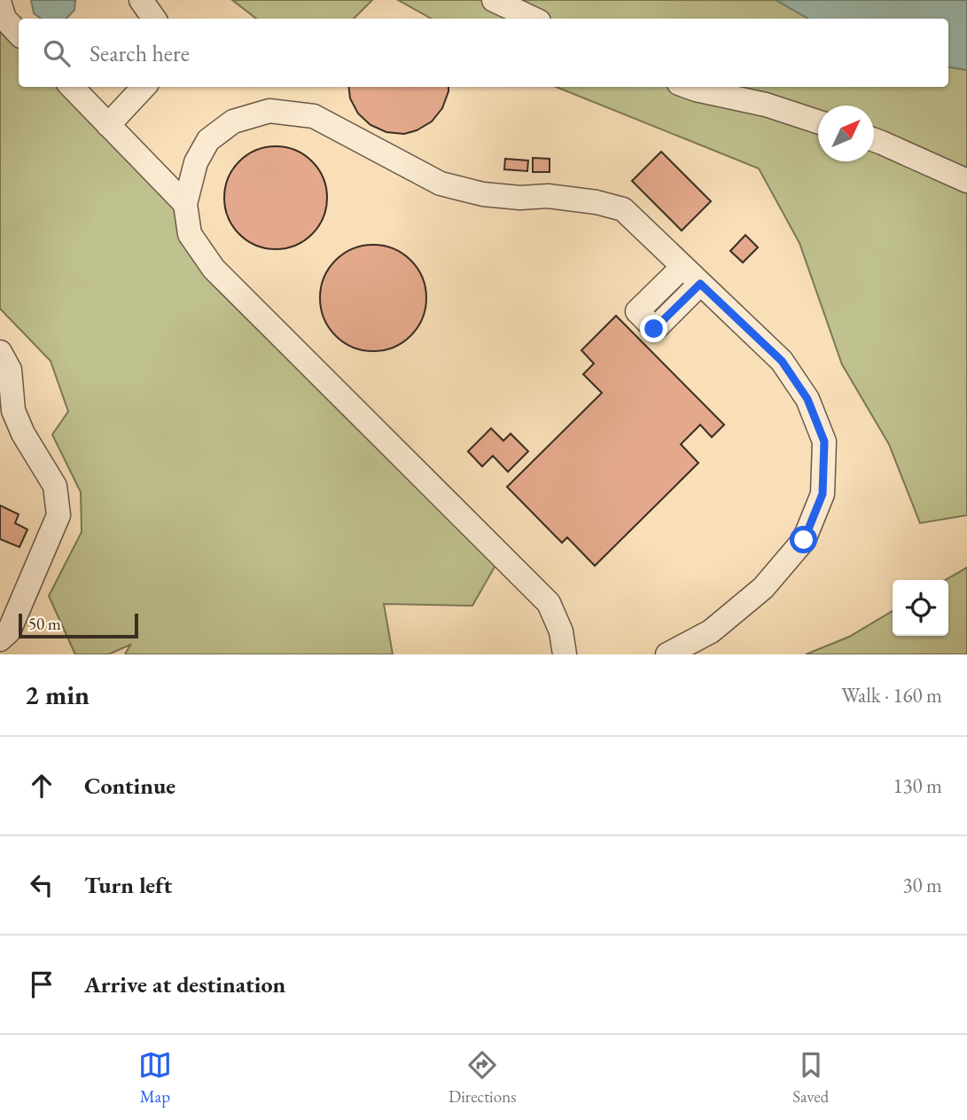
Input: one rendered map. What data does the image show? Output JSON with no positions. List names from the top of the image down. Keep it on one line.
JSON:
{"scale_bar":"50 m","north":"top right","page":{"search":"Search here","scale":"50 m","heading":["2 min","Walk · 160 m"],"list":[["Continue","130 m"],["Turn left","30 m"],"Arrive at destination"],"nav":["Map","Directions","Saved"]}}
